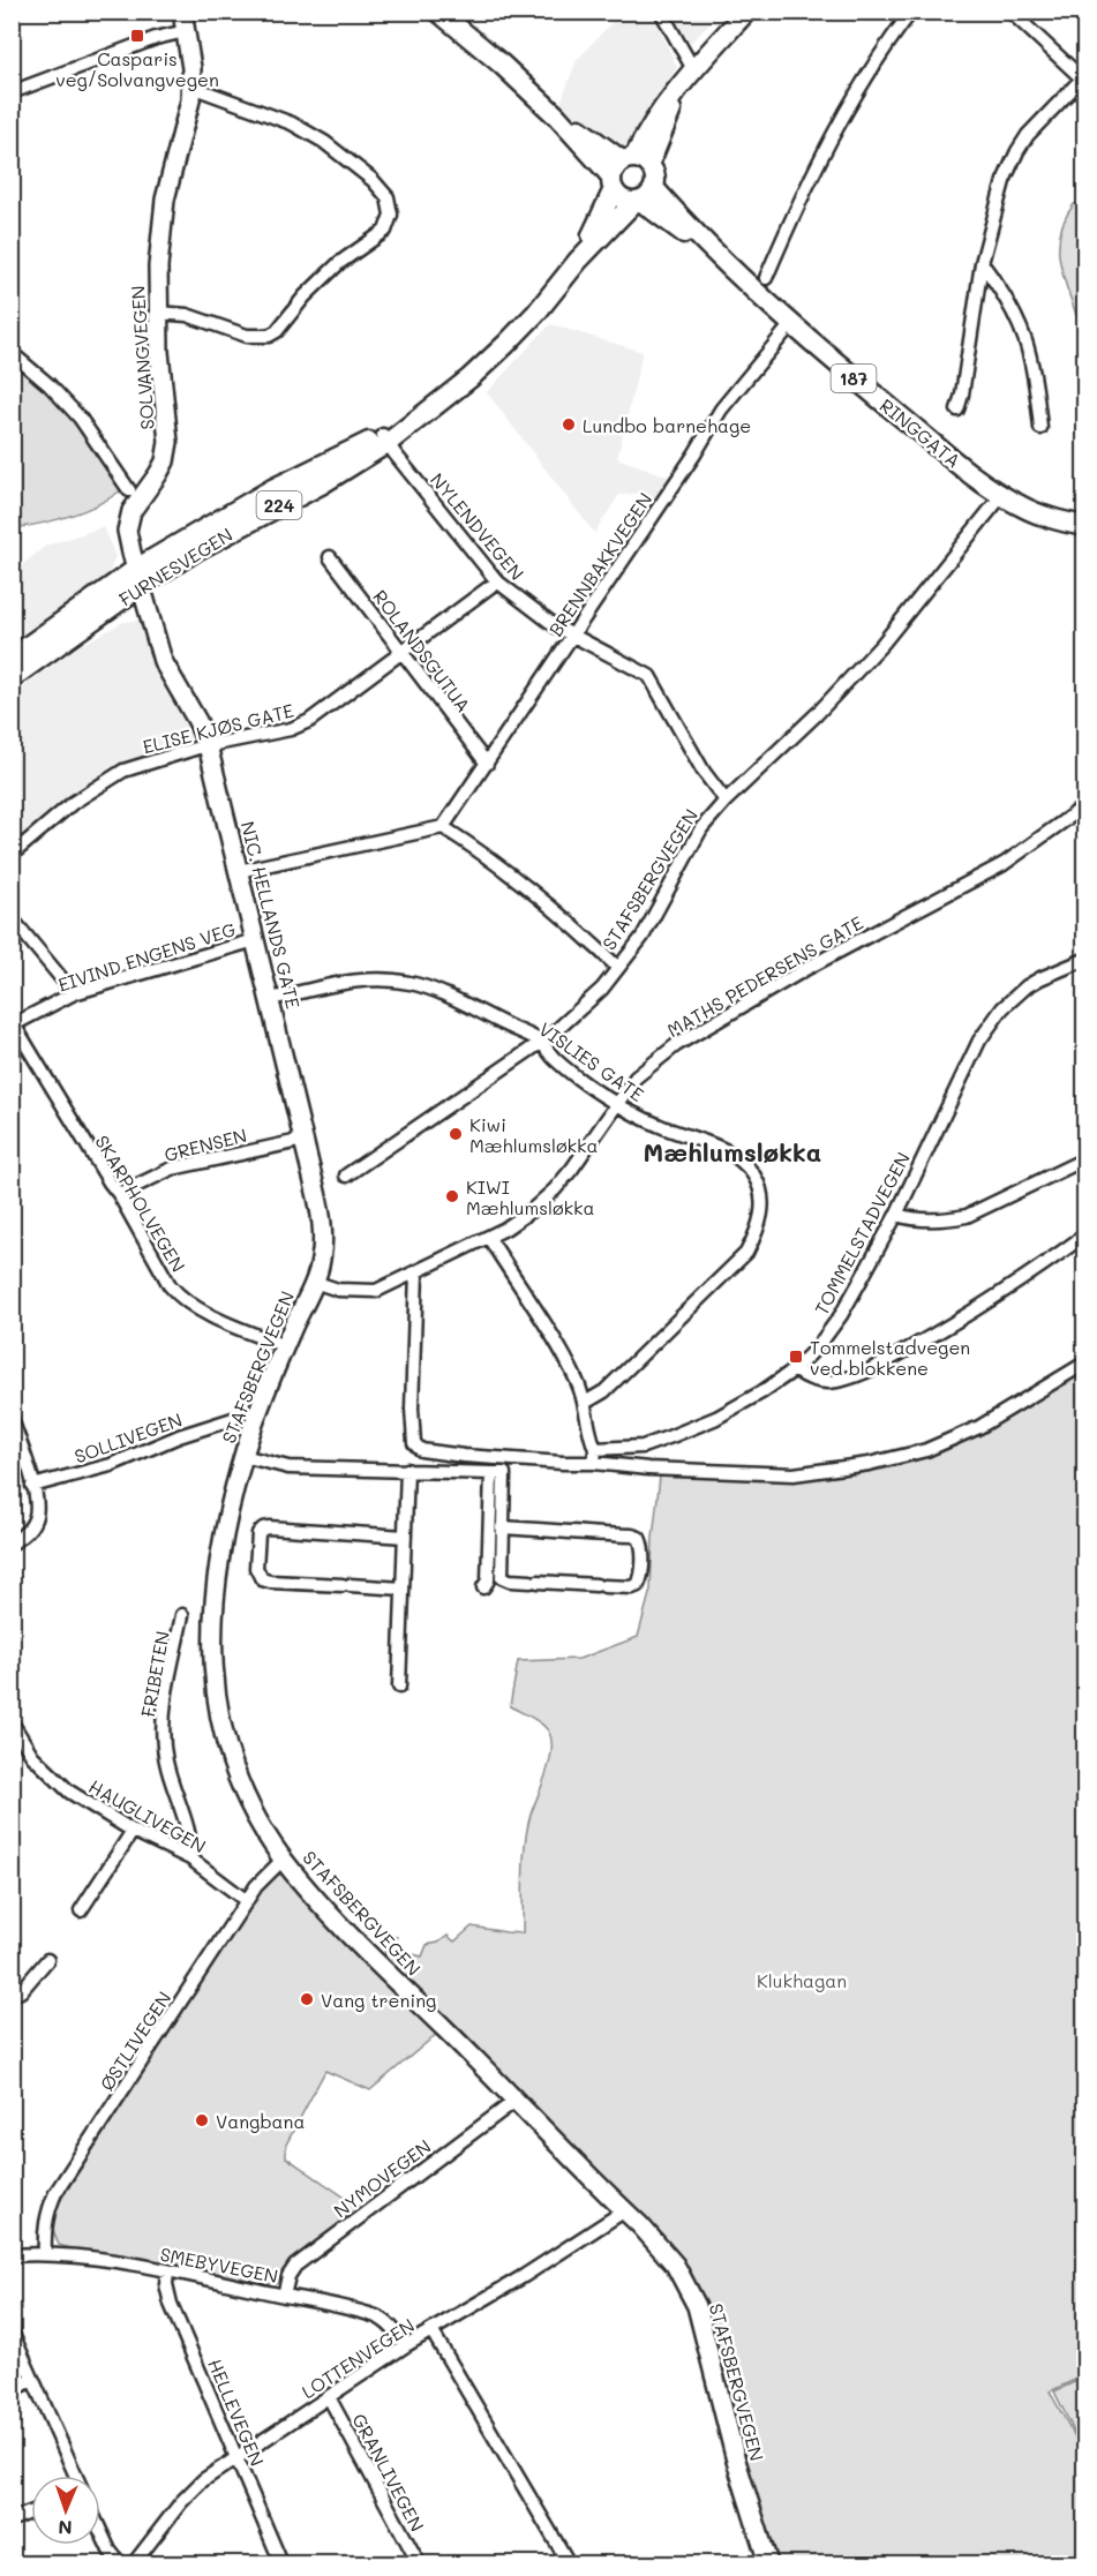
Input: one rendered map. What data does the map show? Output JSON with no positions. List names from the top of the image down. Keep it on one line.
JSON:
{"streets":{"main road":["SOLVANGVEGEN","187","RINGGATA","224","FURNESVEGEN","STAFSBERGVEGEN","NIC. HELLANDS GATE"],"street":["NYLENDVEGEN","BRENNBAKKVEGEN","ROLANDSGUTUA","ELISE KJØS GATE","EIVIND ENGENS VEG","MATHS PEDERSENS GATE","VISLIES GATE","GRENSEN","SKARPHOLVEGEN","TOMMELSTADVEGEN","SOLLIVEGEN","FRIBETEN","HAUGLIVEGEN","ØSTLIVEGEN","NYMOVEGEN","SMEBYVEGEN","LOTTENVEGEN","HELLEVEGEN","GRANLIVEGEN"]},"crossings":[["SOLVANGVEGEN","FURNESVEGEN"],["SOLVANGVEGEN","NIC. HELLANDS GATE"],["RINGGATA","BRENNBAKKVEGEN"],["RINGGATA","FURNESVEGEN"],["RINGGATA","STAFSBERGVEGEN"],["NYLENDVEGEN","BRENNBAKKVEGEN"],["NYLENDVEGEN","FURNESVEGEN"],["NYLENDVEGEN","ELISE KJØS GATE"],["NYLENDVEGEN","STAFSBERGVEGEN"],["BRENNBAKKVEGEN","ROLANDSGUTUA"],["FURNESVEGEN","NIC. HELLANDS GATE"],["ROLANDSGUTUA","ELISE KJØS GATE"],["ELISE KJØS GATE","NIC. HELLANDS GATE"],["STAFSBERGVEGEN","NIC. HELLANDS GATE"],["STAFSBERGVEGEN","MATHS PEDERSENS GATE"],["STAFSBERGVEGEN","VISLIES GATE"],["STAFSBERGVEGEN","SKARPHOLVEGEN"],["STAFSBERGVEGEN","ØSTLIVEGEN"],["STAFSBERGVEGEN","NYMOVEGEN"],["STAFSBERGVEGEN","LOTTENVEGEN"],["NIC. HELLANDS GATE","EIVIND ENGENS VEG"],["NIC. HELLANDS GATE","MATHS PEDERSENS GATE"],["NIC. HELLANDS GATE","VISLIES GATE"],["NIC. HELLANDS GATE","GRENSEN"],["EIVIND ENGENS VEG","SKARPHOLVEGEN"],["MATHS PEDERSENS GATE","VISLIES GATE"],["GRENSEN","SKARPHOLVEGEN"],["FRIBETEN","HAUGLIVEGEN"],["HAUGLIVEGEN","ØSTLIVEGEN"],["ØSTLIVEGEN","SMEBYVEGEN"],["NYMOVEGEN","SMEBYVEGEN"],["SMEBYVEGEN","LOTTENVEGEN"],["SMEBYVEGEN","HELLEVEGEN"],["LOTTENVEGEN","HELLEVEGEN"],["LOTTENVEGEN","GRANLIVEGEN"]],"districts":["Mæhlumsløkka"],"parks":["Klukhagan"],"places":{"transit":["Casparis veg/Solvangvegen","Tommelstadvegen ved blokkene"],"other":["Lundbo barnehage","Kiwi Mæhlumsløkka","KIWI Mæhlumsløkka","Vang trening","Vangbana"]},"north":"bottom"}
